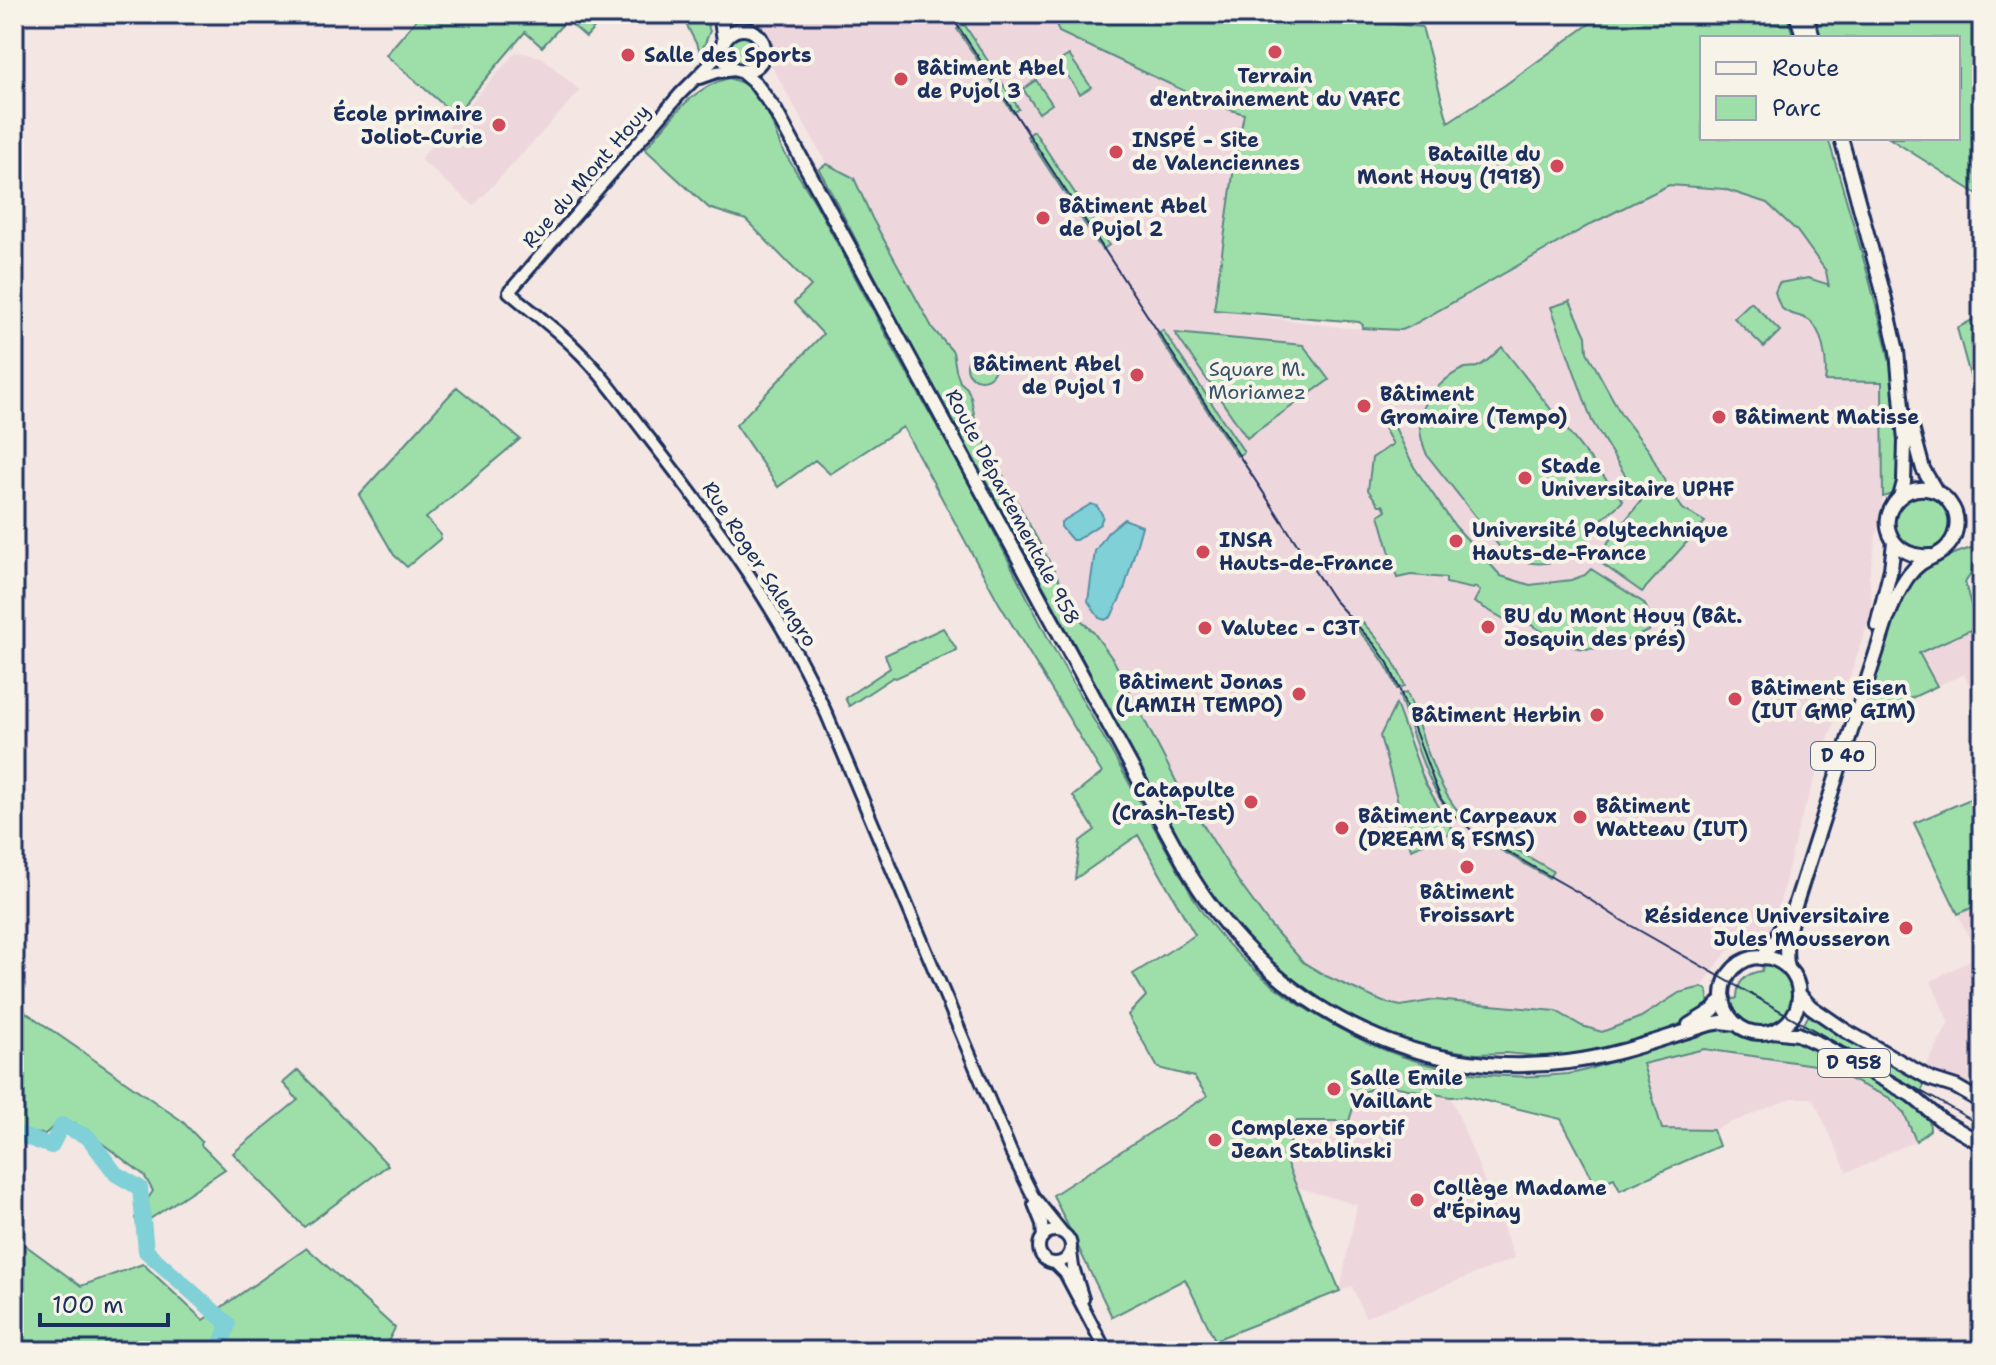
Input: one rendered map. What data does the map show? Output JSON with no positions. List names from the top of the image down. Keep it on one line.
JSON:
{"streets":{"main road":["Route Départementale 958","D 40","D 958"],"street":["Rue du Mont Houy","Rue Roger Salengro"]},"crossings":[["Rue du Mont Houy","Route Départementale 958"],["Rue du Mont Houy","Rue Roger Salengro"],["D 40","D 958"]],"parks":["Square M. Moriamez"],"places":["Terrain d'entrainement du VAFC","Salle des Sports","Bâtiment Abel de Pujol 3","École primaire Joliot-Curie","INSPÉ - Site de Valenciennes","Bataille du Mont Houy (1918)","Bâtiment Abel de Pujol 2","Bâtiment Abel de Pujol 1","Bâtiment Gromaire (Tempo)","Bâtiment Matisse","Stade Universitaire UPHF","Université Polytechnique Hauts-de-France","INSA Hauts-de-France","BU du Mont Houy (Bât. Josquin des prés)","Valutec - C3T","Bâtiment Jonas (LAMIH TEMPO)","Bâtiment Eisen (IUT GMP GIM)","Bâtiment Herbin","Catapulte (Crash-Test)","Bâtiment Watteau (IUT)","Bâtiment Carpeaux (DREAM & FSMS)","Bâtiment Froissart","Résidence Universitaire Jules Mousseron","Salle Emile Vaillant","Complexe sportif Jean Stablinski","Collège Madame d'Épinay"],"legend":["Route","Parc"],"scale_bar":"100 m"}
